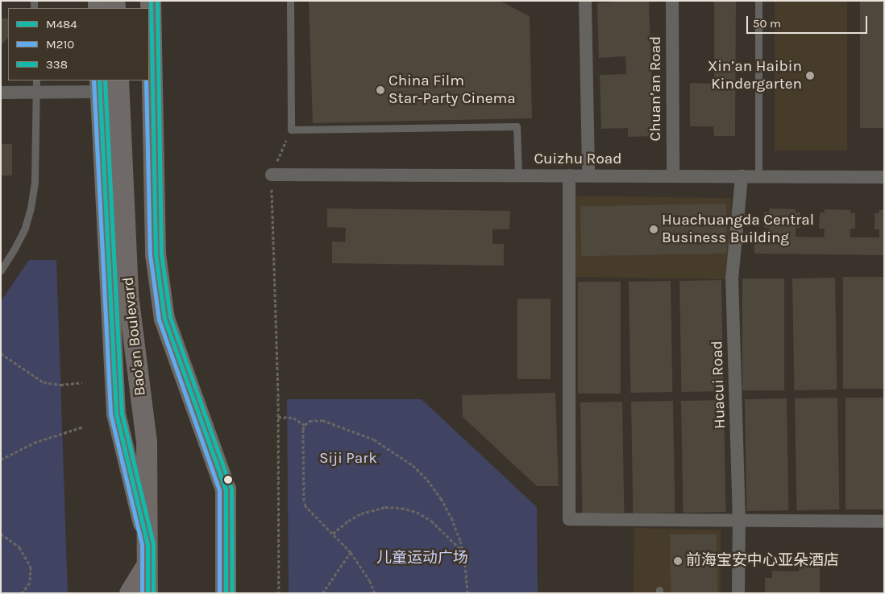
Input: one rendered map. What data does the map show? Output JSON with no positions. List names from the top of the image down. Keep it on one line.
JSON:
{"streets":{"main road":["Bao'an Boulevard"],"street":["Chuan’an Road","Cuizhu Road","Huacui Road"]},"crossings":[["Chuan’an Road","Cuizhu Road"],["Cuizhu Road","Huacui Road"]],"parks":["Siji Park","儿童运动广场"],"places":["Xin’an Haibin Kindergarten","China Film Star-Party Cinema","Huachuangda Central Business Building","前海宝安中心亚朵酒店"],"lines":["transit line M484","transit line 338","transit line M210"],"legend":["M484","M210","338"],"scale_bar":"50 m"}
